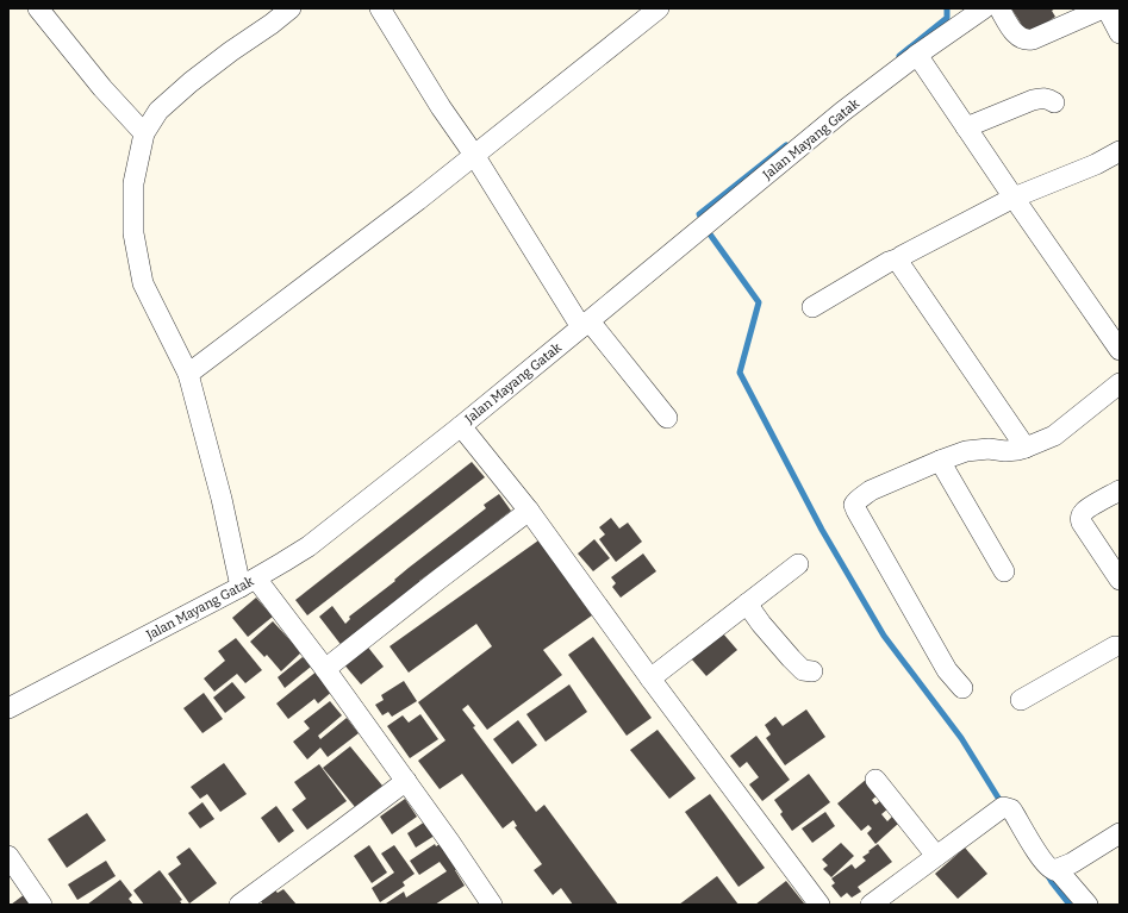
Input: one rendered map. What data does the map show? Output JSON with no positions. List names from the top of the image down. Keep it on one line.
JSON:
{"streets":{"street":["Jalan Mayang Gatak"]}}
